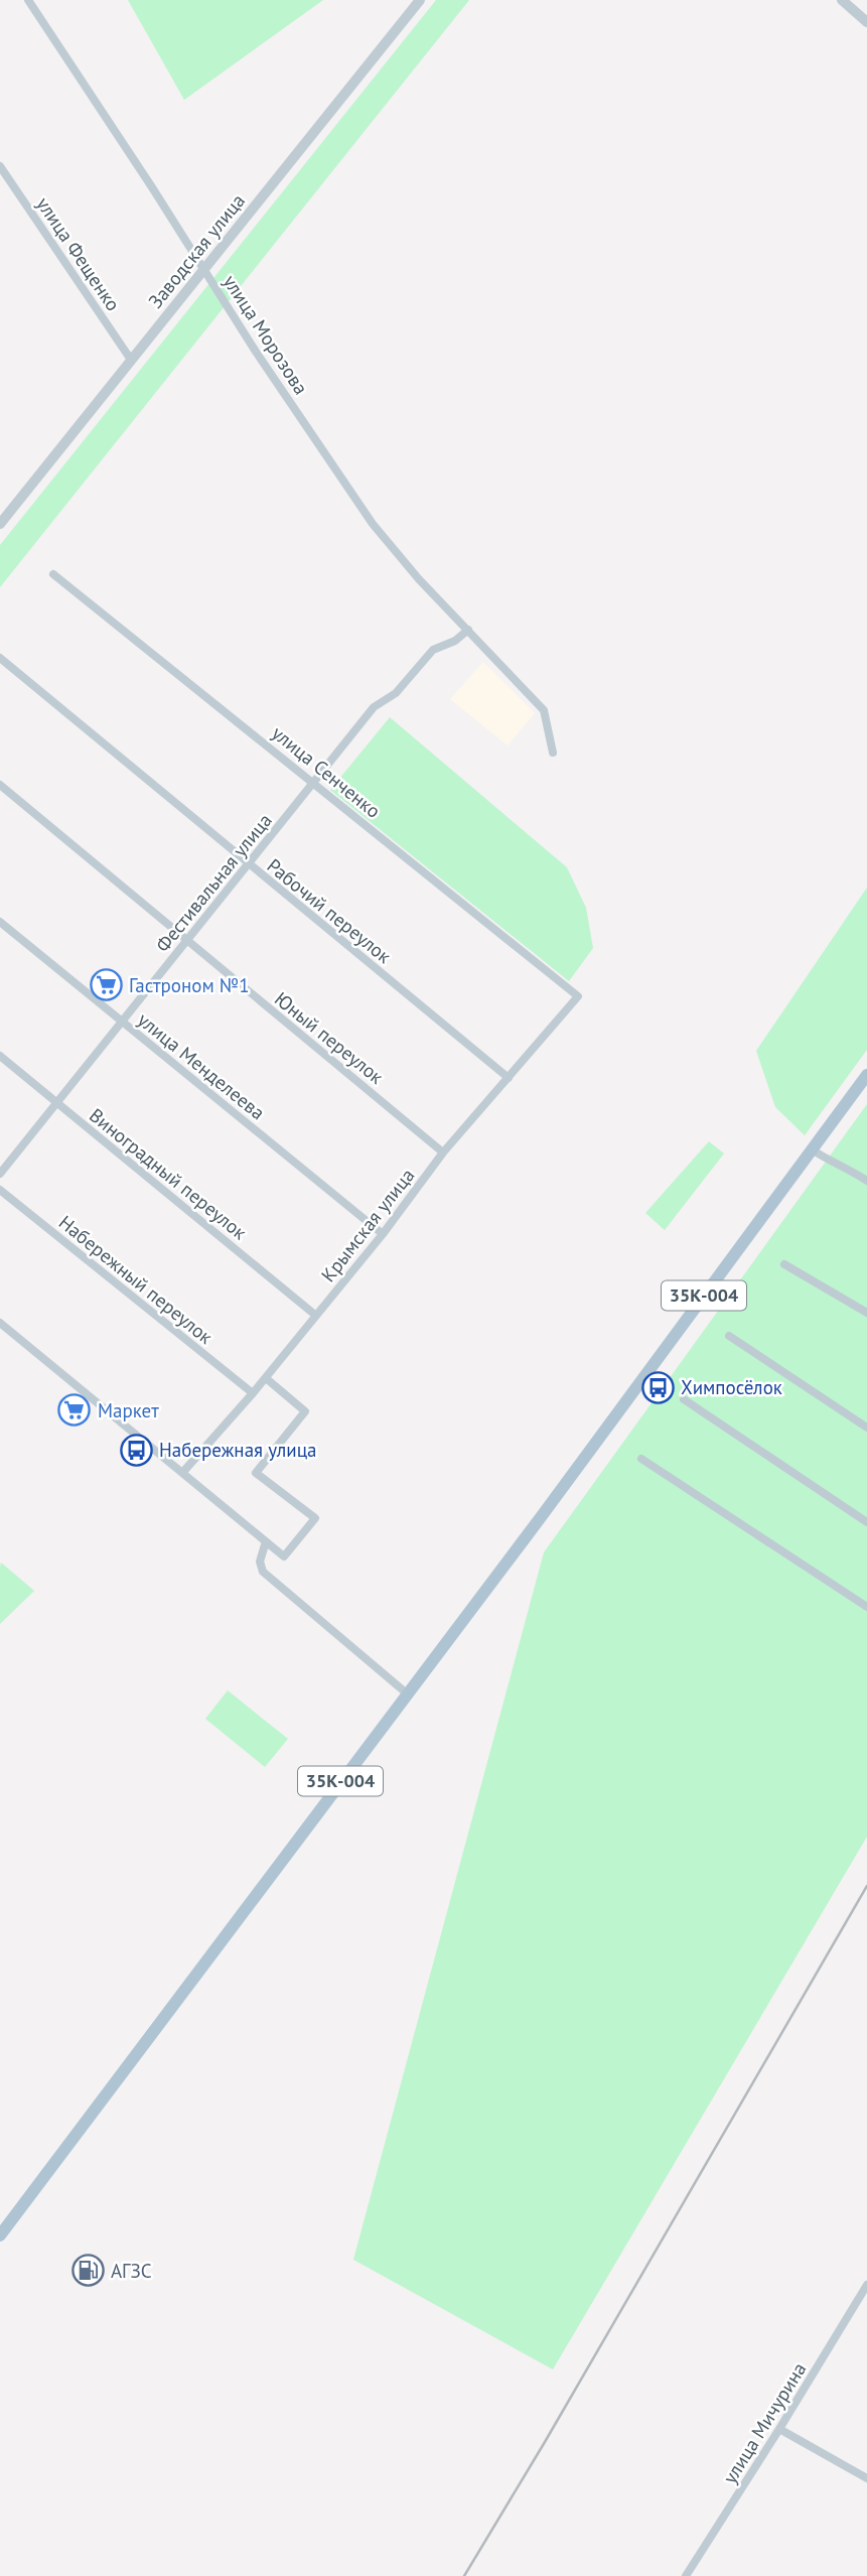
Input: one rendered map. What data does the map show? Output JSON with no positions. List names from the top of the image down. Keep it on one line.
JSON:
{"streets":{"main road":["35К-004"],"street":["Заводская улица","улица Фещенко","улица Морозова","улица Сенченко","Фестивальная улица","Рабочий переулок","Юный переулок","улица Менделеева","Виноградный переулок","Крымская улица","Набережный переулок","улица Мичурина"]},"crossings":[["Заводская улица","улица Фещенко"],["Заводская улица","улица Морозова"],["улица Морозова","Фестивальная улица"],["улица Сенченко","Фестивальная улица"],["улица Сенченко","Крымская улица"],["Фестивальная улица","Рабочий переулок"],["Фестивальная улица","Юный переулок"],["Фестивальная улица","улица Менделеева"],["Фестивальная улица","Виноградный переулок"],["Рабочий переулок","Крымская улица"],["Юный переулок","Крымская улица"],["улица Менделеева","Крымская улица"],["Виноградный переулок","Крымская улица"],["Крымская улица","Набережный переулок"]],"places":{"supermarket":["Гастроном №1","Маркет"],"bus stop":["Химпосёлок","Набережная улица"],"fuel station":["АГЗС"]}}
